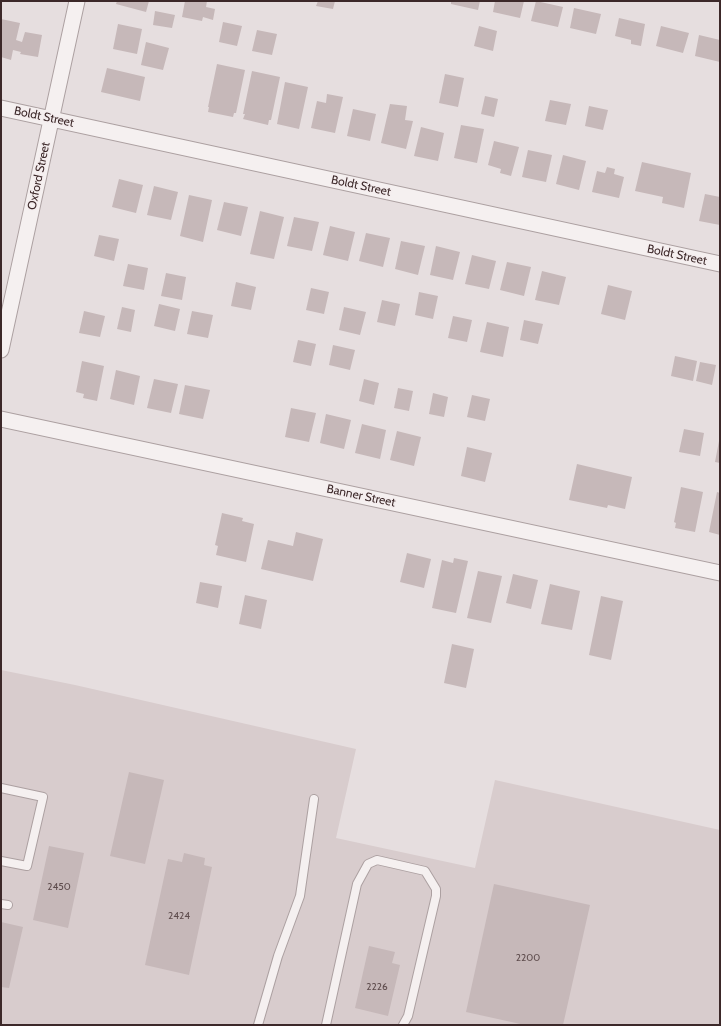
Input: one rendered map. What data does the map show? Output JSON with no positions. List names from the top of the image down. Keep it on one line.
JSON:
{"streets":{"street":["Boldt Street","Oxford Street","Banner Street"]},"crossings":[["Boldt Street","Oxford Street"]],"house_numbers":["2450","2424","2200","2226"]}
